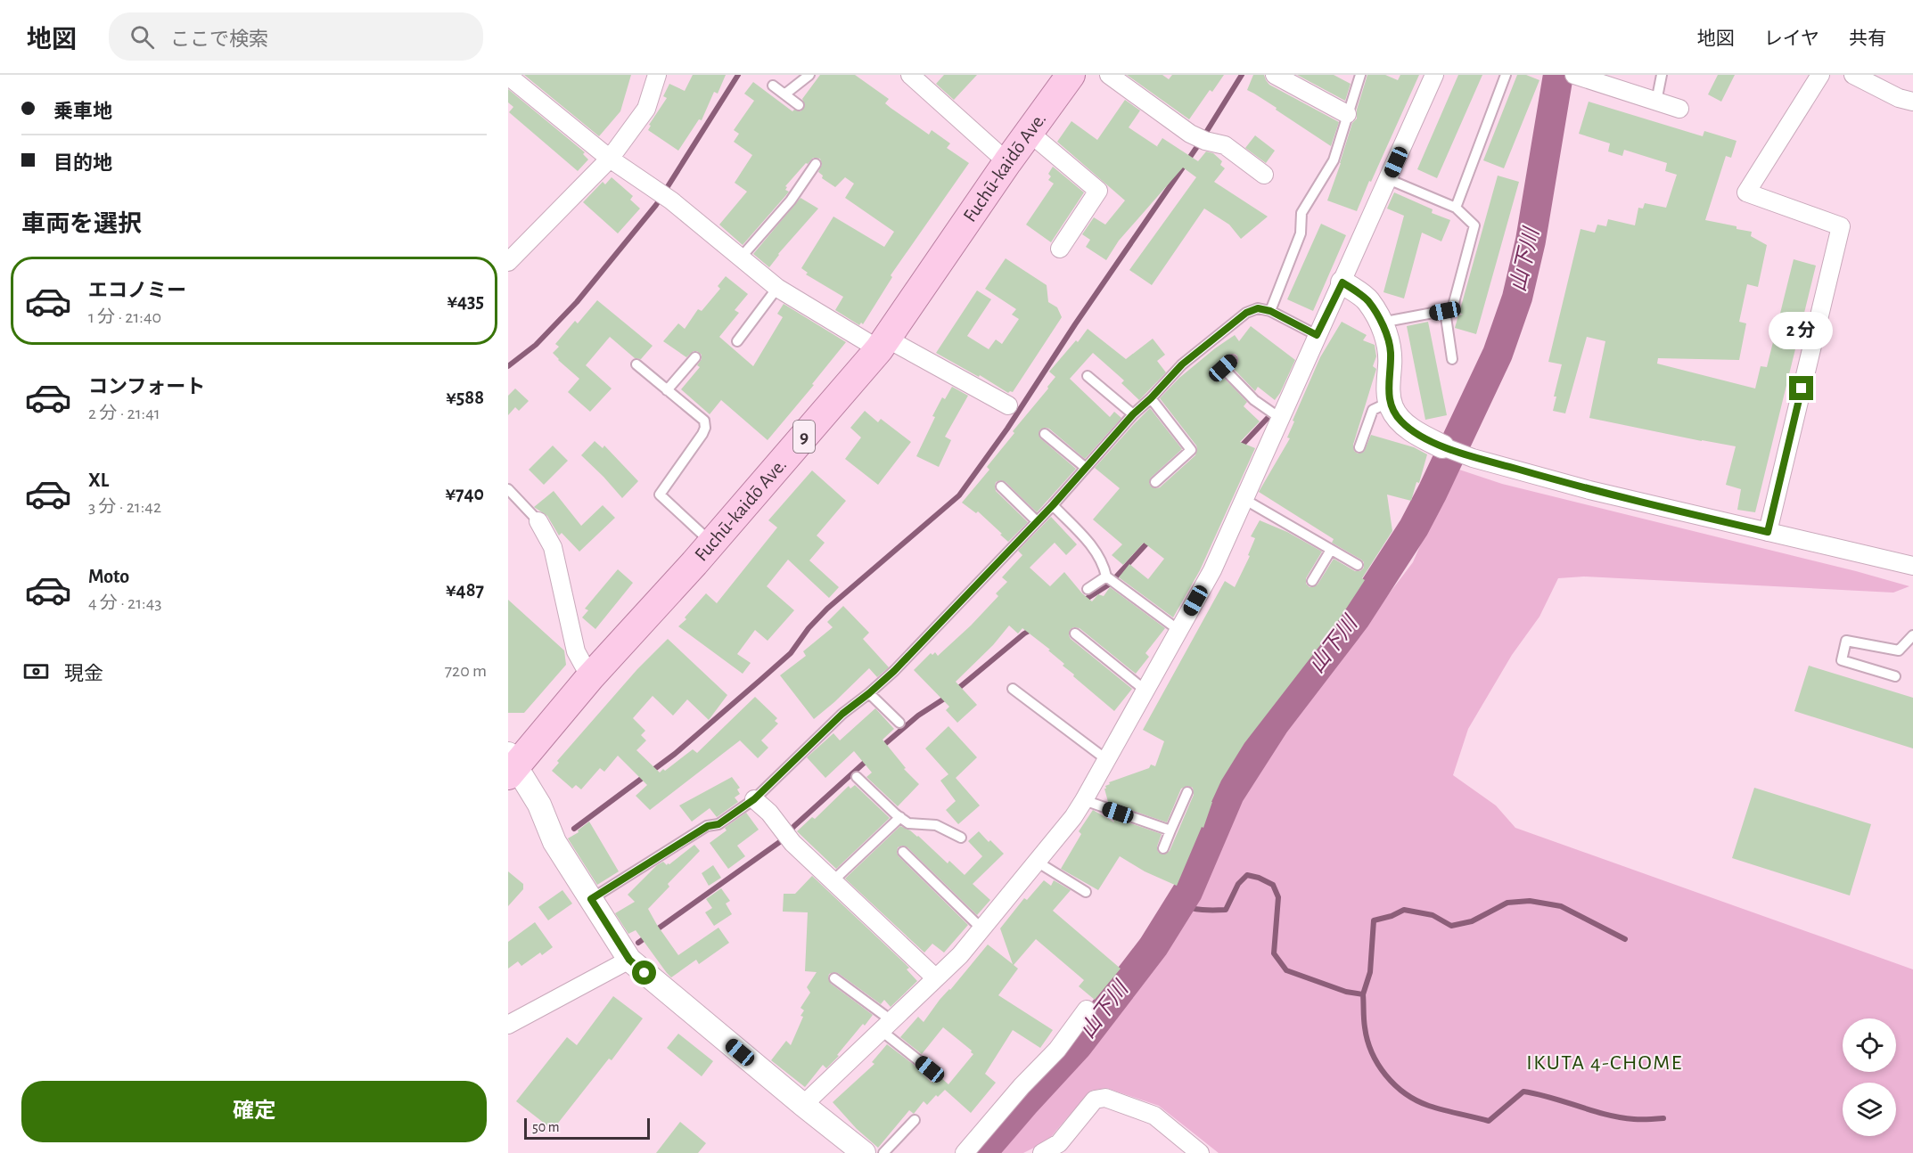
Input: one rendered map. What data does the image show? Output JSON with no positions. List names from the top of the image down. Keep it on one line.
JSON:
{"streets":{"main road":["Fuchū-kaidō Ave.","9"]},"districts":["IKUTA 4-CHOME"],"water":["山下川"],"scale_bar":"50 m","page":{"header":"地図","search":"ここで検索","nav":["地図","レイヤ","共有"],"banner":["乗車地","目的地"],"heading":"車両を選択","list":[{"name":"エコノミー","note":"1 分 · 21:40","value":"¥435"},{"name":"コンフォート","note":"2 分 · 21:41","value":"¥588"},{"name":"XL","note":"3 分 · 21:42","value":"¥740"},{"name":"Moto","note":"4 分 · 21:43","value":"¥487"}],"bubble":"2 分","pay":["現金","720 m"],"buttons":"確定","scale":"50 m"}}
